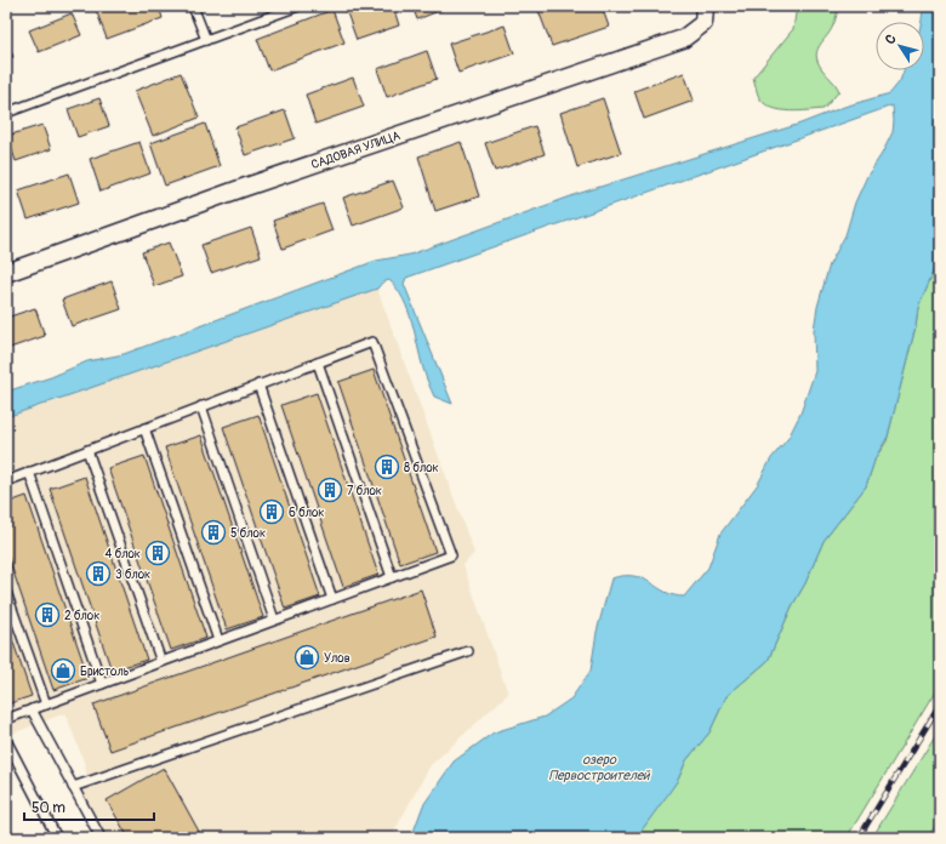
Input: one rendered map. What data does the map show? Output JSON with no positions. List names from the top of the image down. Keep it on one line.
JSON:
{"streets":{"street":["САДОВАЯ УЛИЦА"]},"water":["озеро Первостроителей"],"places":{"building":["8 блок","7 блок","6 блок","5 блок","4 блок","3 блок","2 блок"],"shop":["Улов","Бристоль"]},"scale_bar":"50 m","north":"top left"}
